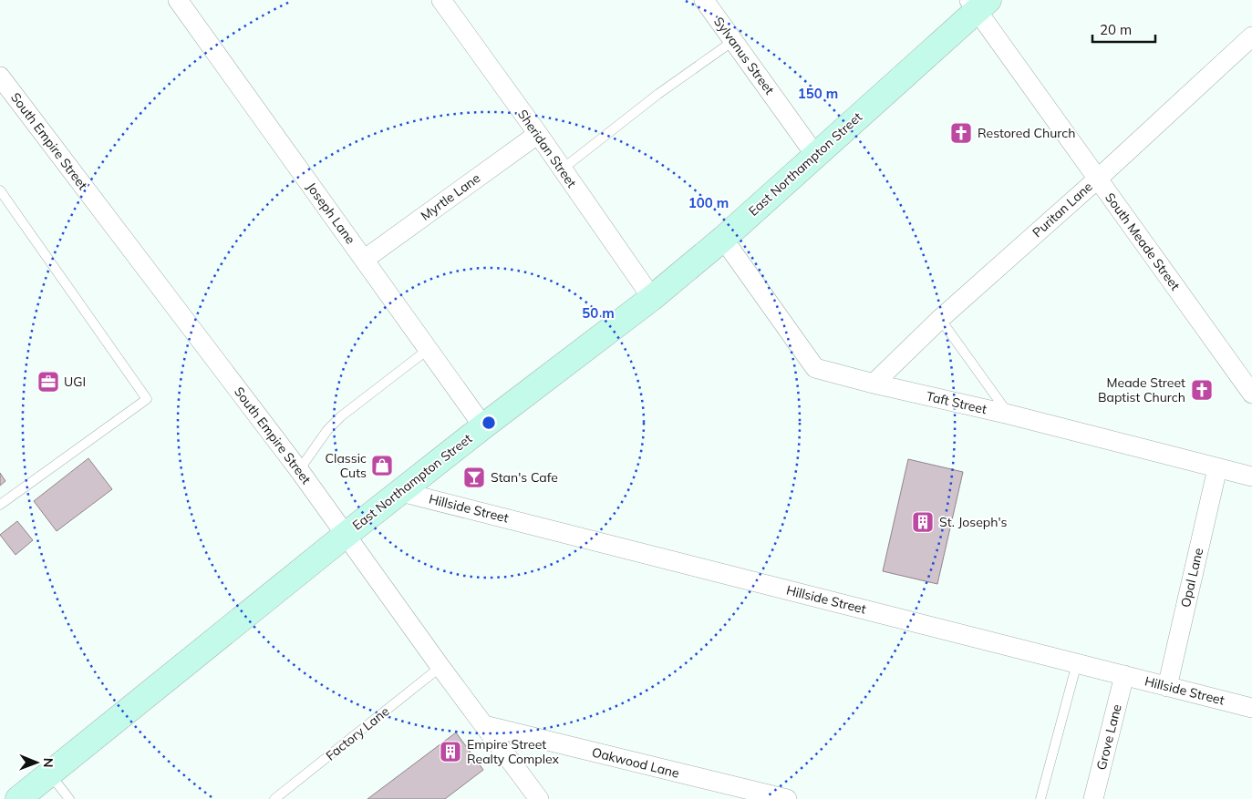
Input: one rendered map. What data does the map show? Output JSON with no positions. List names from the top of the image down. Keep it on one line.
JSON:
{"streets":{"main road":["East Northampton Street"],"street":["Sylvanus Street","South Empire Street","Sheridan Street","Myrtle Lane","Puritan Lane","Joseph Lane","South Meade Street","Taft Street","Hillside Street","Opal Lane","Grove Lane","Oakwood Lane"],"lane":["Factory Lane"]},"crossings":[["Sylvanus Street","East Northampton Street"],["South Empire Street","East Northampton Street"],["South Empire Street","Factory Lane"],["South Empire Street","Oakwood Lane"],["Sheridan Street","East Northampton Street"],["Sheridan Street","Myrtle Lane"],["East Northampton Street","Joseph Lane"],["East Northampton Street","South Meade Street"],["East Northampton Street","Taft Street"],["East Northampton Street","Hillside Street"],["Myrtle Lane","Joseph Lane"],["Puritan Lane","South Meade Street"],["Puritan Lane","Taft Street"],["Taft Street","Opal Lane"],["Hillside Street","Opal Lane"],["Hillside Street","Grove Lane"]],"places":{"church":["Restored Church","Meade Street Baptist Church"],"office":["UGI"],"shop":["Classic Cuts"],"bar":["Stan's Cafe"],"building":["St. Joseph's","Empire Street Realty Complex"]},"scale_bar":"20 m","north":"right","rings":["150 m","100 m","50 m"]}
